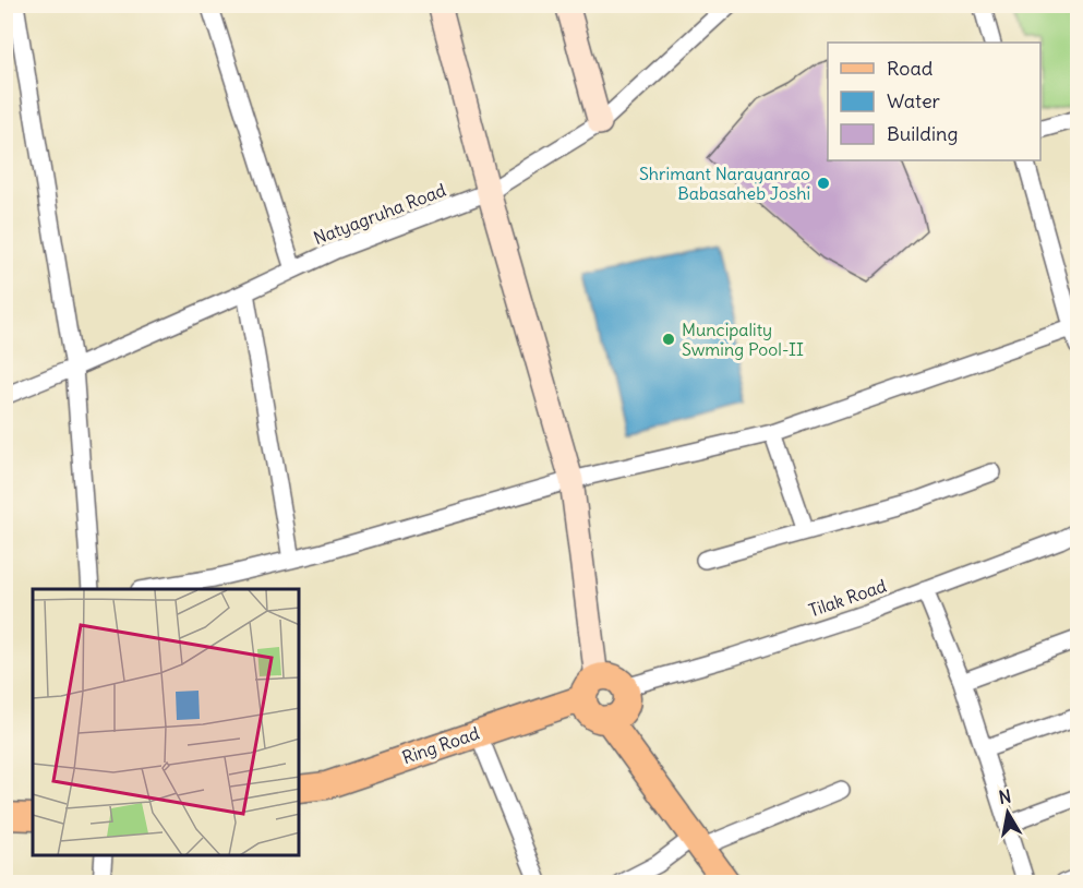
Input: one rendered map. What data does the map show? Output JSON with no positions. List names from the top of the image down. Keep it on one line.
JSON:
{"streets":{"main road":["Ring Road"],"street":["Natyagruha Road","Tilak Road"]},"crossings":[["Tilak Road","Ring Road"]],"places":["Shrimant Narayanrao Babasaheb Joshi","Muncipality Swming Pool-II"],"legend":["Road","Water","Building"],"north":"top"}
